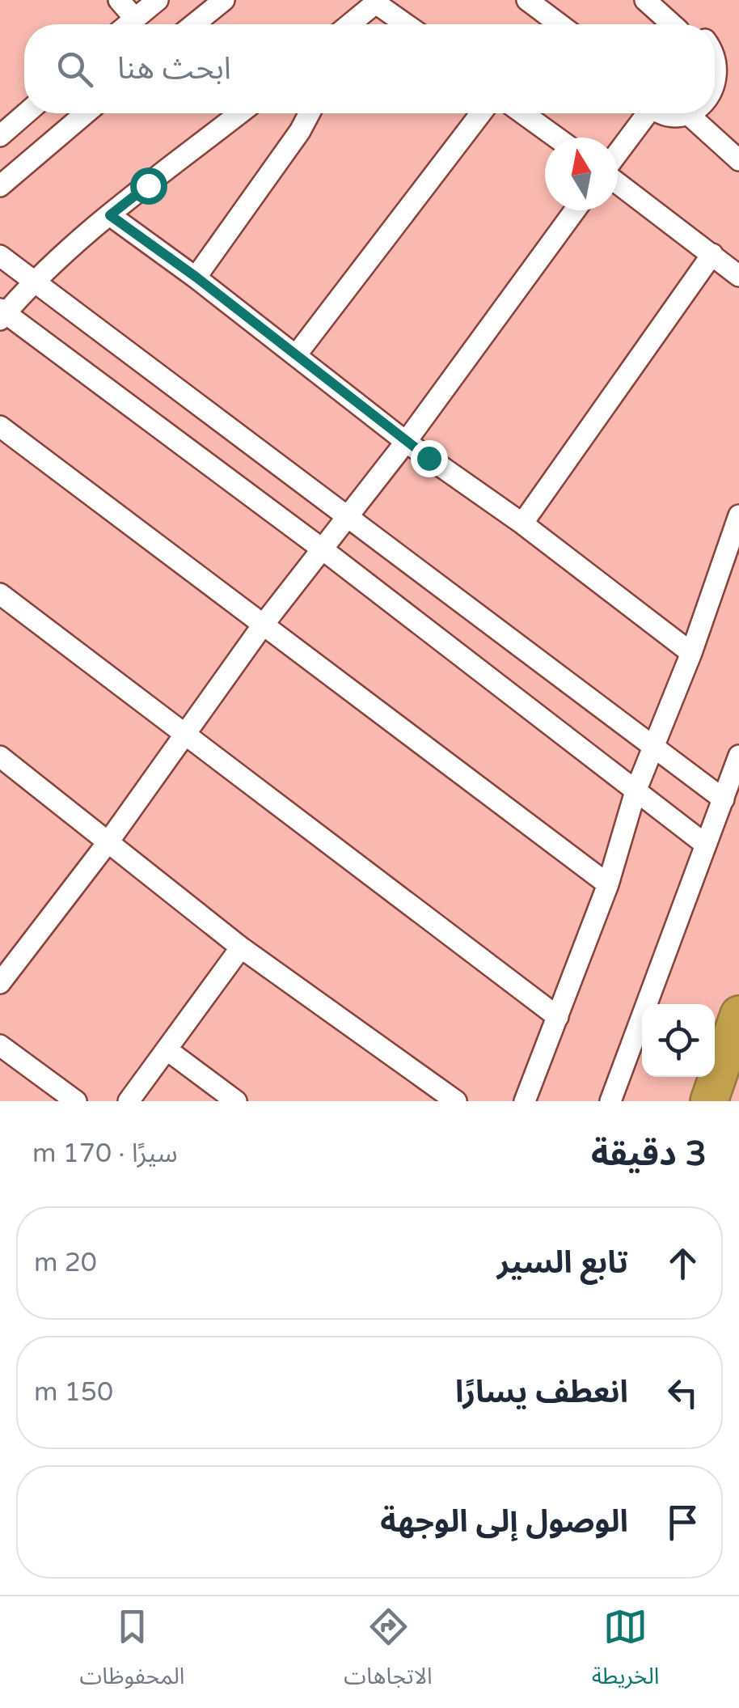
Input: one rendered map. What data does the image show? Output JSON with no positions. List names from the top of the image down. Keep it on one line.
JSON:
{"north":"top","page":{"search":"ابحث هنا","heading":["3 دقيقة","سيرًا · 170 m"],"list":[["تابع السير","20 m"],["انعطف يسارًا","150 m"],"الوصول إلى الوجهة"],"nav":["الخريطة","الاتجاهات","المحفوظات"]}}
